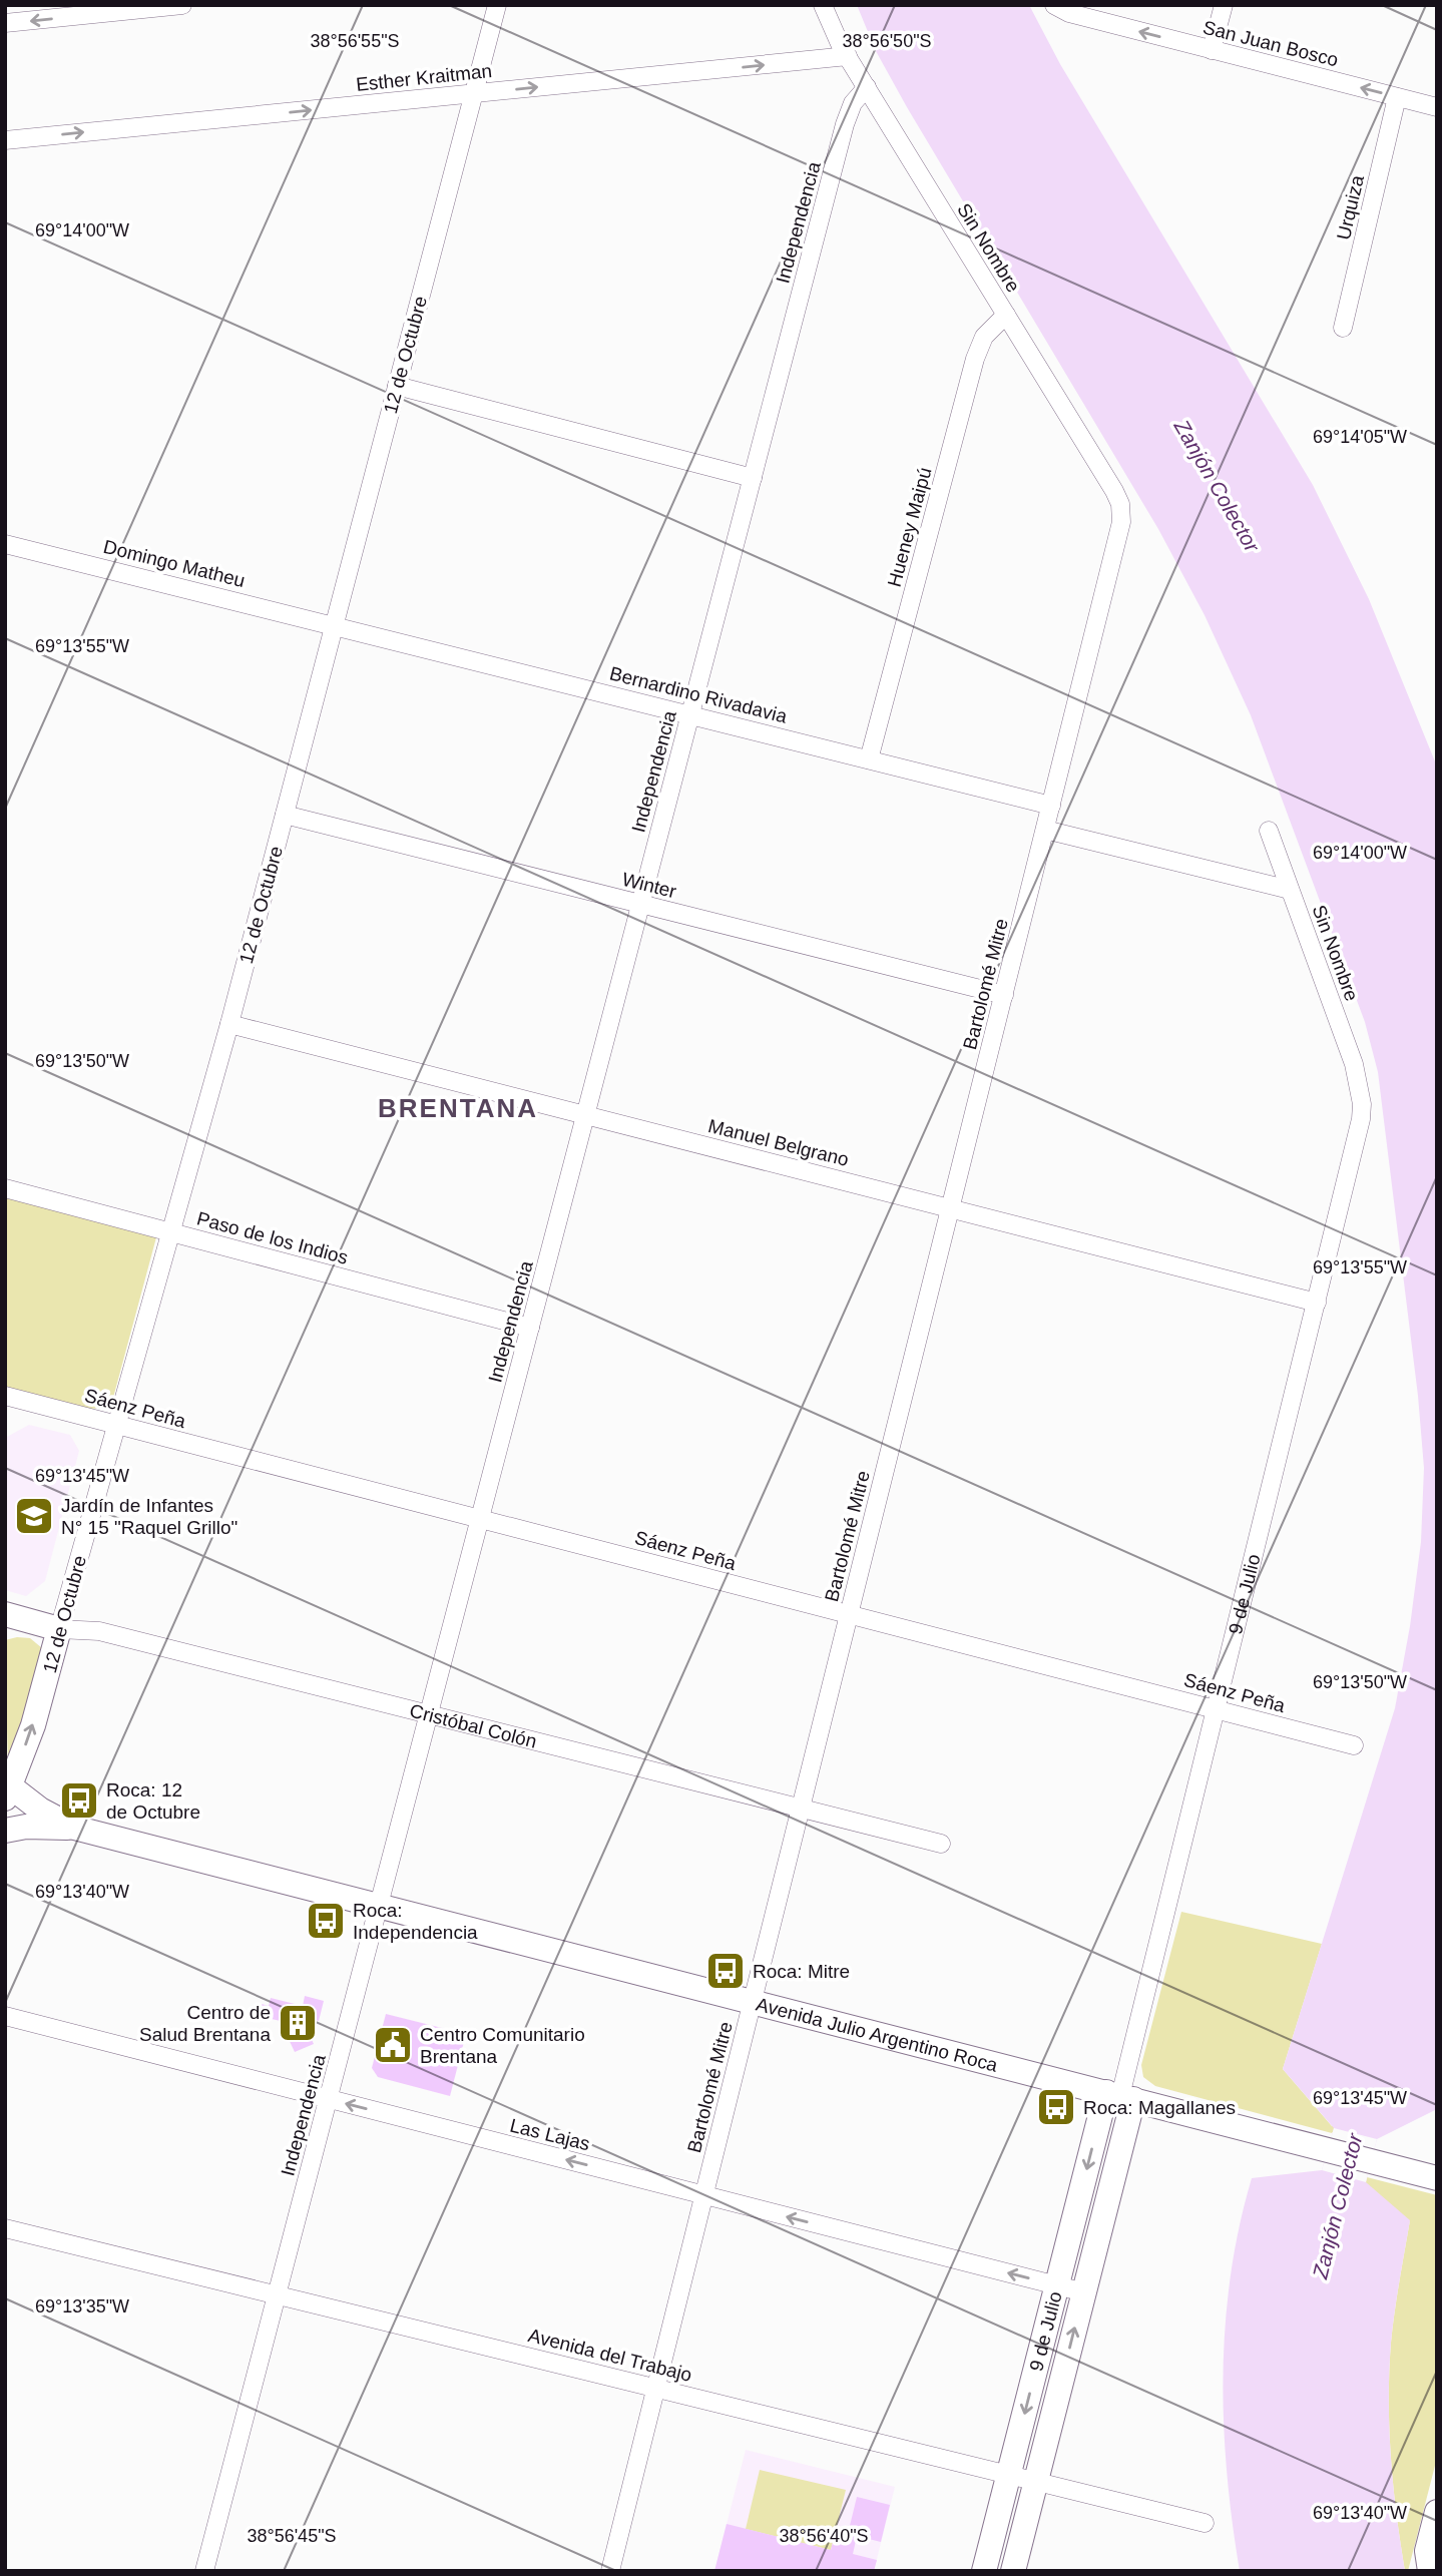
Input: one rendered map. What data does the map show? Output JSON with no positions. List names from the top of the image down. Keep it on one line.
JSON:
{"streets":{"main road":["12 de Octubre","9 de Julio","Cristóbal Colón","Avenida Julio Argentino Roca"],"street":["San Juan Bosco","Esther Kraitman","Urquiza","Independencia","Sin Nombre","Hueney Maipú","Domingo Matheu","Bernardino Rivadavia","Winter","Bartolomé Mitre","Manuel Belgrano","Paso de los Indios","Sáenz Peña","Las Lajas","Avenida del Trabajo"]},"crossings":[["San Juan Bosco","Urquiza"],["Esther Kraitman","Sin Nombre"],["Esther Kraitman","12 de Octubre"],["Independencia","Sin Nombre"],["Independencia","Bernardino Rivadavia"],["Independencia","Winter"],["Independencia","Manuel Belgrano"],["Independencia","Paso de los Indios"],["Independencia","Sáenz Peña"],["Independencia","Cristóbal Colón"],["Independencia","Avenida Julio Argentino Roca"],["Independencia","Las Lajas"],["Independencia","Avenida del Trabajo"],["Sin Nombre","Hueney Maipú"],["Sin Nombre","Bartolomé Mitre"],["Sin Nombre","9 de Julio"],["12 de Octubre","Domingo Matheu"],["12 de Octubre","Bernardino Rivadavia"],["12 de Octubre","Winter"],["12 de Octubre","Manuel Belgrano"],["12 de Octubre","Paso de los Indios"],["12 de Octubre","Sáenz Peña"],["12 de Octubre","Cristóbal Colón"],["12 de Octubre","Avenida Julio Argentino Roca"],["Hueney Maipú","Bernardino Rivadavia"],["Domingo Matheu","Bernardino Rivadavia"],["Bernardino Rivadavia","Bartolomé Mitre"],["Winter","Bartolomé Mitre"],["Bartolomé Mitre","Manuel Belgrano"],["Bartolomé Mitre","Sáenz Peña"],["Bartolomé Mitre","Cristóbal Colón"],["Bartolomé Mitre","Avenida Julio Argentino Roca"],["Bartolomé Mitre","Las Lajas"],["Bartolomé Mitre","Avenida del Trabajo"],["Manuel Belgrano","9 de Julio"],["Sáenz Peña","9 de Julio"],["9 de Julio","Avenida Julio Argentino Roca"],["9 de Julio","Las Lajas"],["9 de Julio","Avenida del Trabajo"]],"one_way":["San Juan Bosco","Esther Kraitman","Las Lajas"],"districts":["BRENTANA"],"water":["Zanjón Colector"],"places":{"school or university":["Jardín de Infantes N° 15 \"Raquel Grillo\""],"bus stop":["Roca: 12 de Octubre","Roca: Independencia","Roca: Mitre","Roca: Magallanes"],"building":["Centro de Salud Brentana"],"public building":["Centro Comunitario Brentana"]},"coordinates":["38°56'55\"S","38°56'50\"S","69°14'00\"W","69°14'05\"W","69°13'55\"W","69°13'50\"W","69°13'45\"W","69°13'40\"W","69°13'35\"W","38°56'45\"S","38°56'40\"S"]}
